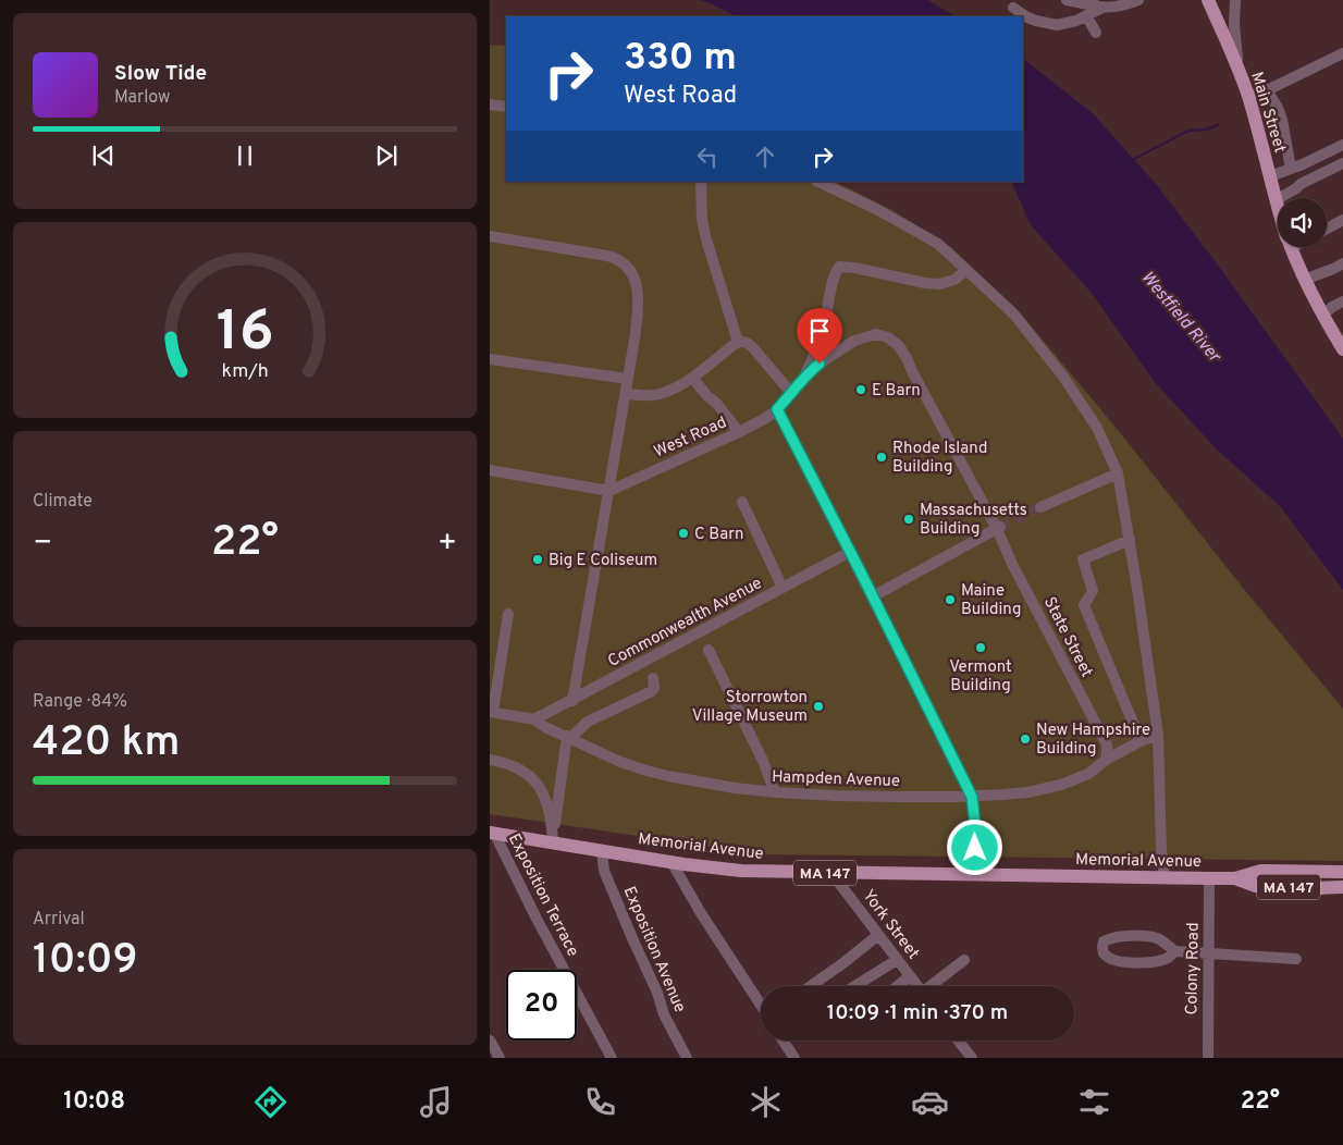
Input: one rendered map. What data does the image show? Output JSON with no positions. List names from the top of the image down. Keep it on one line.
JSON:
{"streets":{"main road":["Main Street","Memorial Avenue","MA 147"],"street":["West Road","Commonwealth Avenue","State Street","Hampden Avenue","Exposition Terrace","York Street","Exposition Avenue","Colony Road"]},"crossings":[["West Road","State Street"],["Commonwealth Avenue","Hampden Avenue"],["State Street","Hampden Avenue"],["Memorial Avenue","Exposition Terrace"],["Memorial Avenue","York Street"],["Memorial Avenue","Exposition Avenue"],["Memorial Avenue","Colony Road"]],"water":["Westfield River"],"places":["E Barn","Rhode Island Building","Massachusetts Building","C Barn","Big E Coliseum","Maine Building","Vermont Building","Storrowton Village Museum","New Hampshire Building"],"page":{"turn":["330 m","West Road"],"song":["Slow Tide","Marlow"],"tile":["Climate",["Range · 84%","420 km"],["Arrival","10:09"]],"heat":["−","22°","+"],"limit":"20","trip":"10:09 · 1 min · 370 m","tabs":["10:08","22°"],"gauge":["16","km/h"]}}
